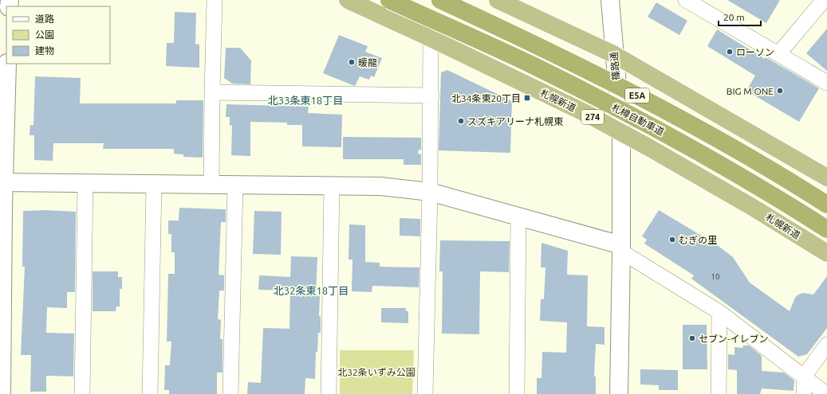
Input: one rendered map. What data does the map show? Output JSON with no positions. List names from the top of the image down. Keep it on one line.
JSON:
{"streets":{"highway":["E5A","札幌新道","274","札樽自動車道"],"street":["篠路通"]},"crossings":[["篠路通","札幌新道"]],"districts":["北33条東18丁目","北32条東18丁目"],"parks":["北32条いずみ公園"],"places":{"other":["ローソン","暖龍","BIG M ONE","スズキアリーナ札幌東","むぎの里","セブン-イレブン"],"transit":["北34条東20丁目"]},"house_numbers":["10"],"legend":["道路","公園","建物"],"scale_bar":"20 m"}
